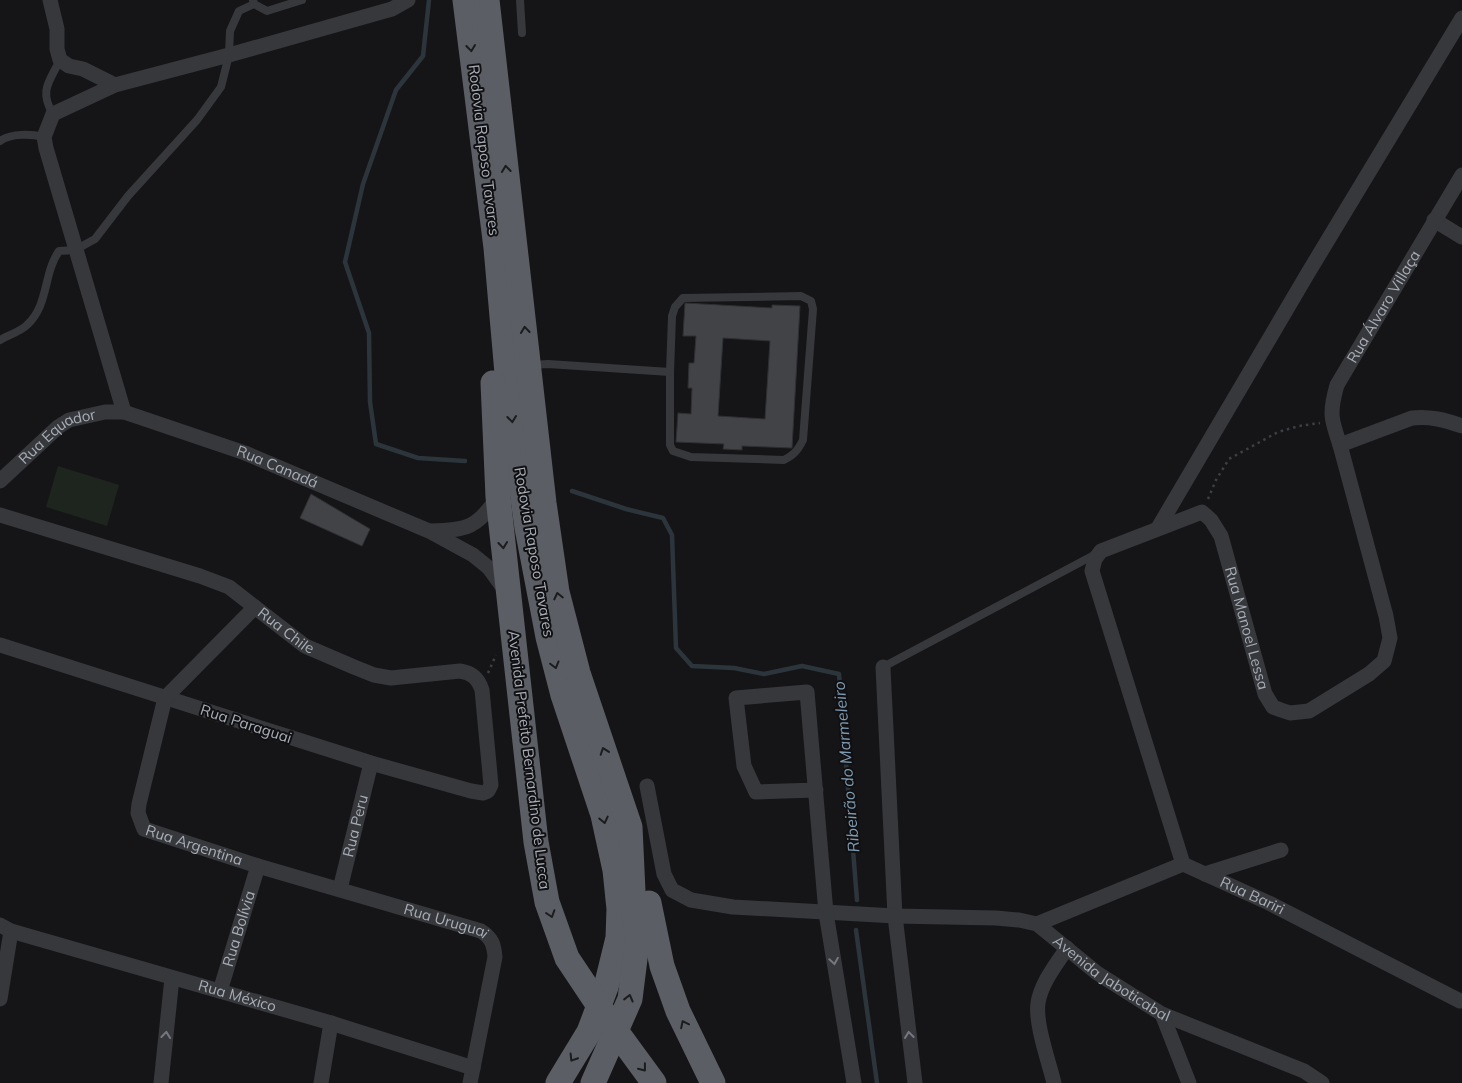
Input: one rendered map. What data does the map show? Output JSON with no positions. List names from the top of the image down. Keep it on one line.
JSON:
{"streets":{"highway":["Rodovia Raposo Tavares","Avenida Prefeito Bernardino de Lucca"],"street":["Rua Álvaro Villaça","Rua Equador","Rua Canadá","Rua Manoel Lessa","Rua Chile","Rua Paraguai","Rua Peru","Rua Argentina","Rua Bariri","Rua Uruguai","Rua Bolívia","Avenida Jaboticabal","Rua México"]},"crossings":[["Rodovia Raposo Tavares","Avenida Prefeito Bernardino de Lucca"],["Rua Álvaro Villaça","Rua Manoel Lessa"],["Rua Equador","Rua Canadá"],["Rua Canadá","Avenida Prefeito Bernardino de Lucca"],["Rua Chile","Rua Paraguai"],["Rua Paraguai","Rua Peru"],["Rua Paraguai","Rua Argentina"],["Rua Peru","Rua Uruguai"],["Rua Argentina","Rua Uruguai"],["Rua Argentina","Rua Bolívia"],["Rua Uruguai","Rua Bolívia"],["Rua Uruguai","Rua México"],["Rua Bolívia","Rua México"]],"water":["Ribeirão do Marmeleiro"]}
